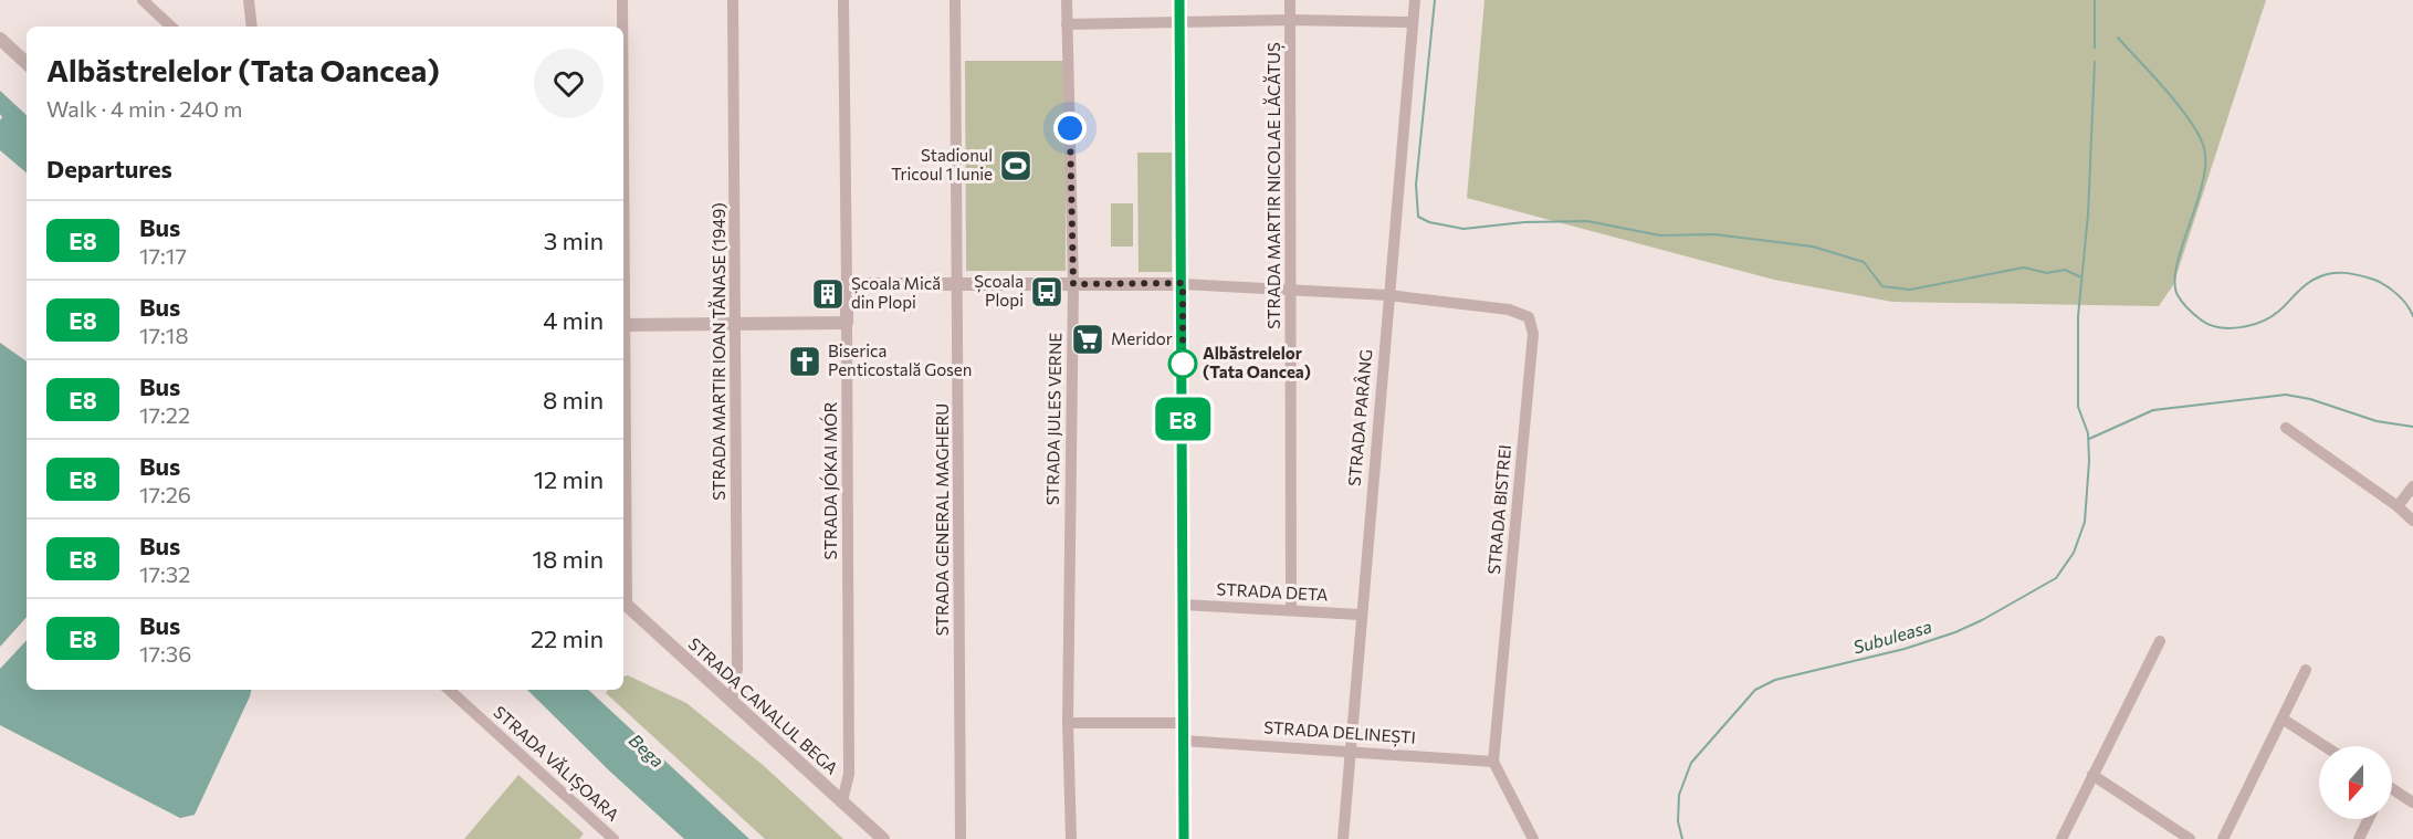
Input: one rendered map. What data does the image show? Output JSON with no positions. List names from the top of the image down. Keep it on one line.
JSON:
{"streets":{"street":["STRADA MARTIR NICOLAE LĂCĂTUȘ","STRADA MARTIR IOAN TĂNASE (1949)","STRADA PARÂNG","STRADA JULES VERNE","STRADA JÓKAI MÓR","STRADA BISTREI","STRADA GENERAL MAGHERU","STRADA DETA","STRADA CANALUL BEGA","STRADA DELINEȘTI","STRADA VĂLIȘOARA"]},"crossings":[["STRADA MARTIR NICOLAE LĂCĂTUȘ","STRADA DETA"],["STRADA MARTIR IOAN TĂNASE (1949)","STRADA CANALUL BEGA"],["STRADA PARÂNG","STRADA BISTREI"],["STRADA PARÂNG","STRADA DETA"],["STRADA PARÂNG","STRADA DELINEȘTI"],["STRADA JÓKAI MÓR","STRADA CANALUL BEGA"],["STRADA BISTREI","STRADA DELINEȘTI"]],"water":["Subuleasa","Bega"],"places":{"sports":["Stadionul Tricoul 1 Iunie"],"bus stop":["Școala Plopi"],"building":["Școala Mică din Plopi"],"supermarket":["Meridor"],"church":["Biserica Penticostală Gosen"],"other":["Albăstrelelor (Tata Oancea)"]},"lines":["bus line E8"],"north":"bottom","page":{"on_map":"E8","heading":[["Albăstrelelor (Tata Oancea)","Walk · 4 min · 240 m"],"Departures"],"list":[{"mark":"E8","name":"Bus","note":"17:17","value":"3 min"},{"mark":"E8","name":"Bus","note":"17:18","value":"4 min"},{"mark":"E8","name":"Bus","note":"17:22","value":"8 min"},{"mark":"E8","name":"Bus","note":"17:26","value":"12 min"},{"mark":"E8","name":"Bus","note":"17:32","value":"18 min"},{"mark":"E8","name":"Bus","note":"17:36","value":"22 min"}]}}
